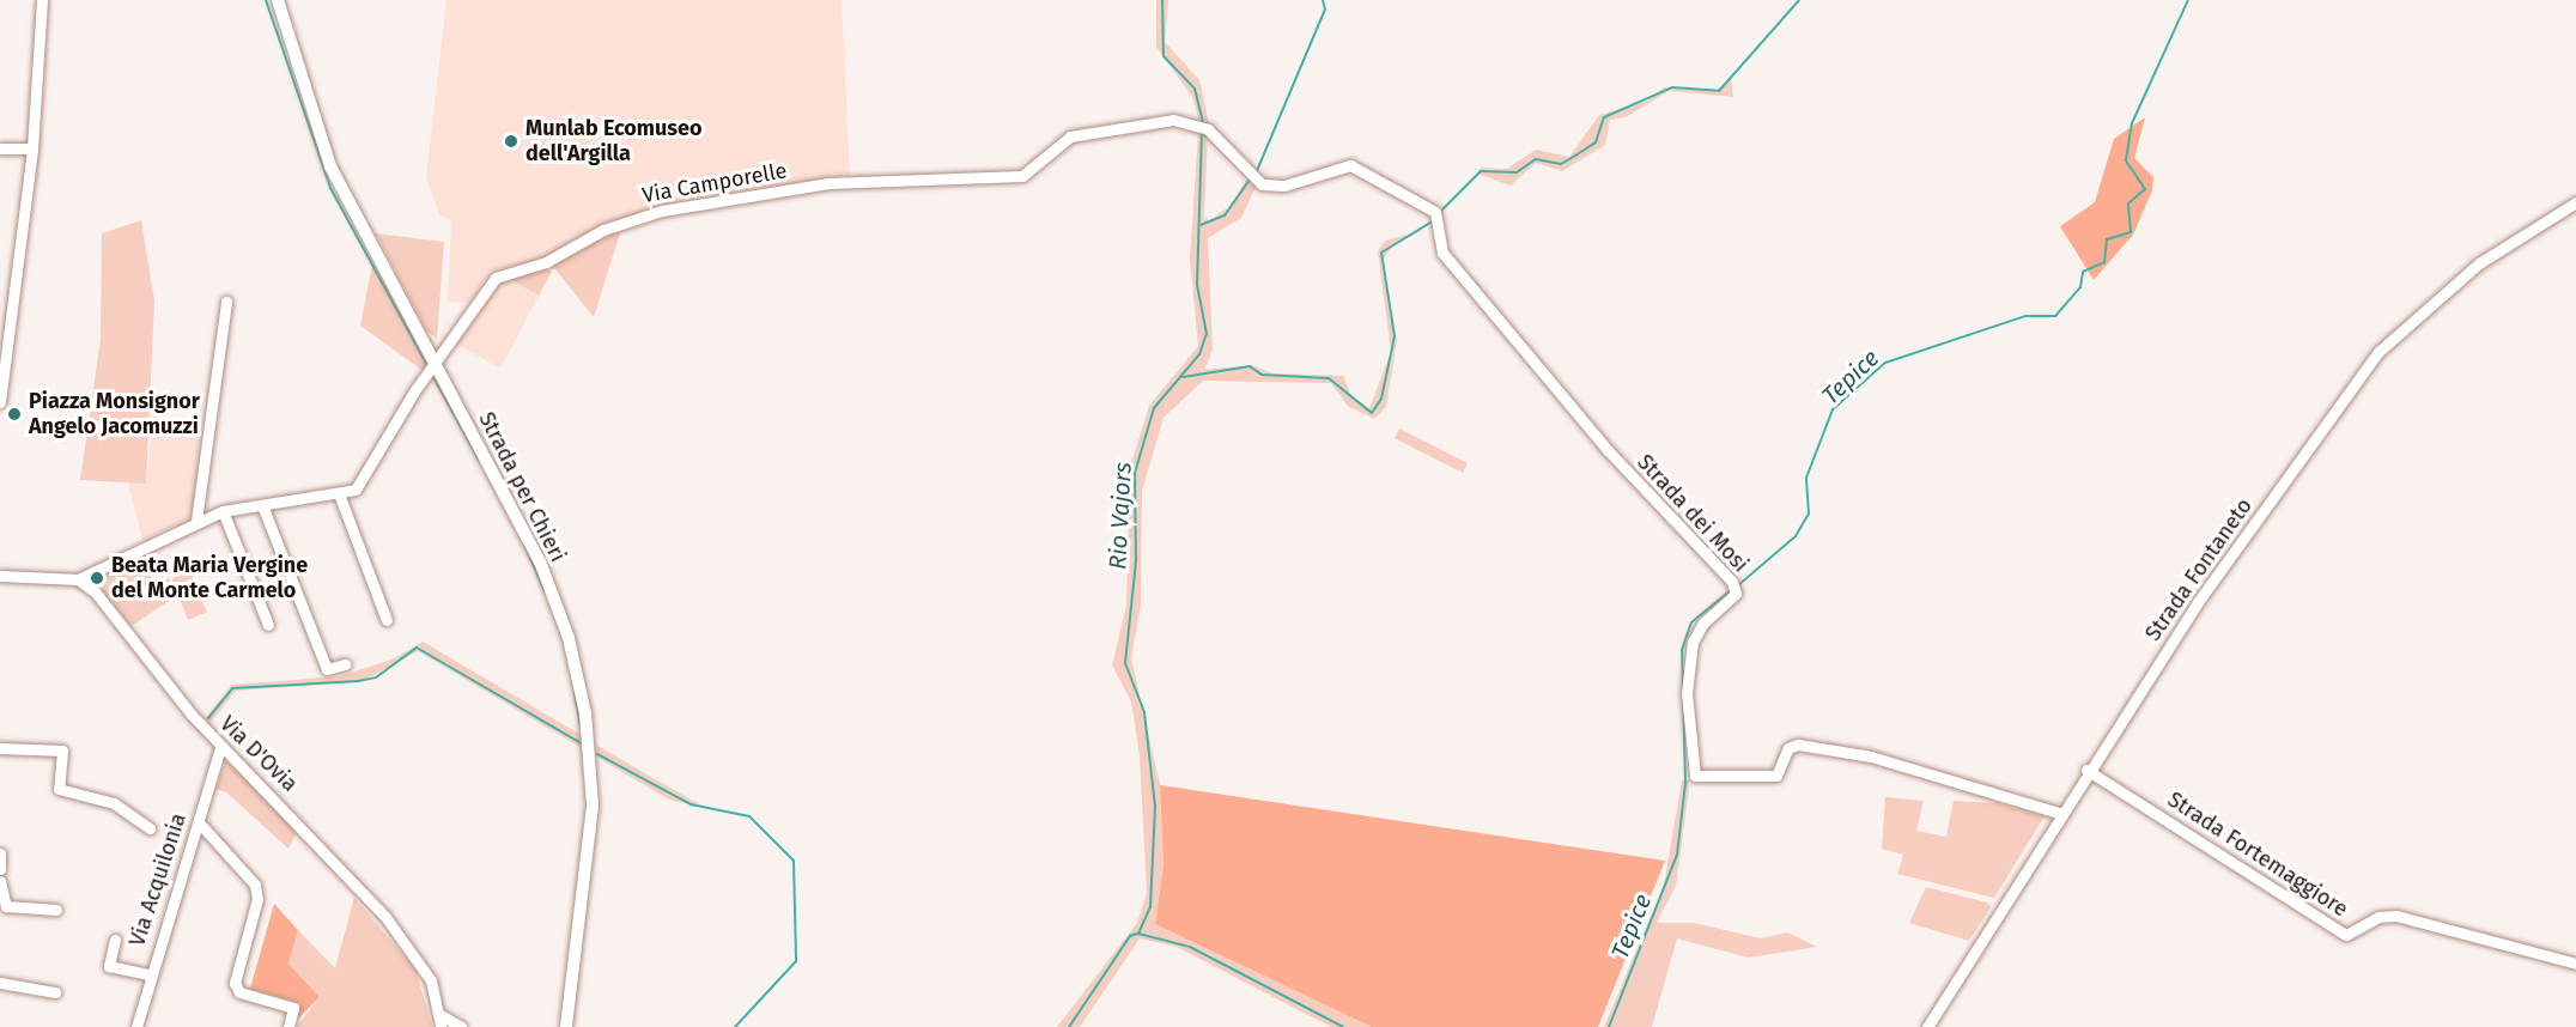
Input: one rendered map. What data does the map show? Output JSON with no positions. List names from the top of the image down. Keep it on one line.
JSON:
{"streets":{"main road":["Strada per Chieri"],"street":["Via Camporelle","Strada dei Mosi","Strada Fontaneto","Via D'Ovia","Strada Fortemaggiore","Via Acquilonia"]},"crossings":[["Via Camporelle","Strada per Chieri"],["Via Camporelle","Strada dei Mosi"],["Strada dei Mosi","Strada Fontaneto"],["Strada Fontaneto","Strada Fortemaggiore"],["Via D'Ovia","Via Acquilonia"]],"water":["Tepice","Rio Vajors"],"places":["Munlab Ecomuseo dell'Argilla","Piazza Monsignor Angelo Jacomuzzi","Beata Maria Vergine del Monte Carmelo"]}
